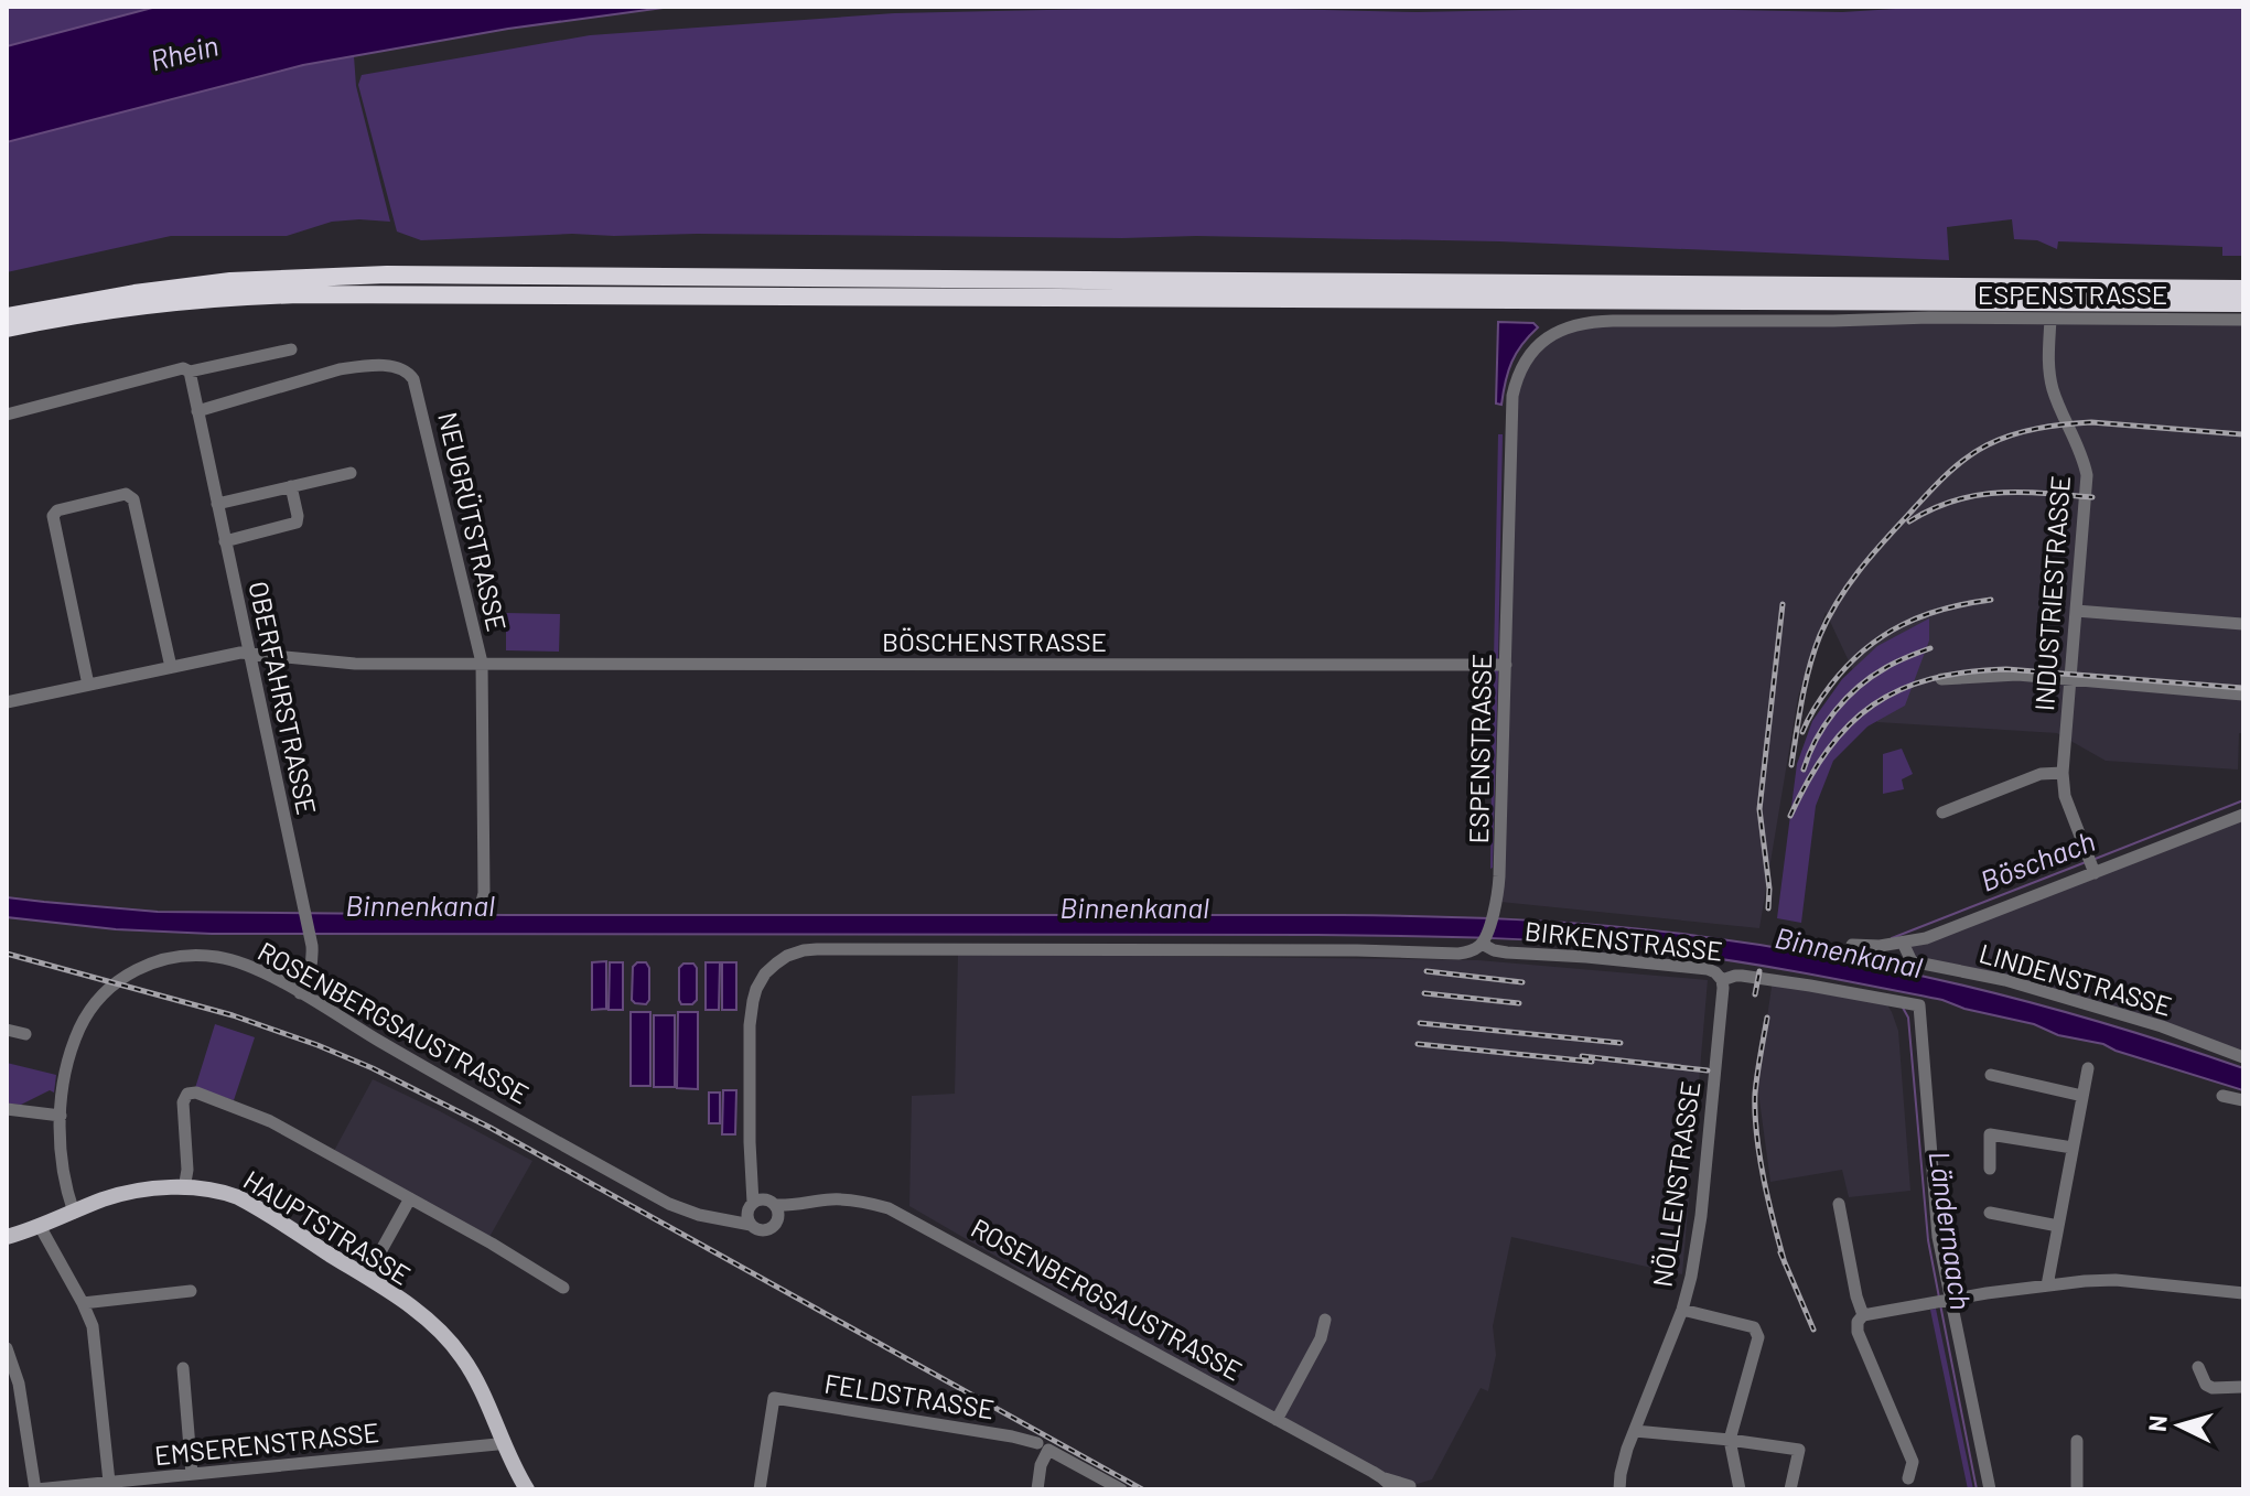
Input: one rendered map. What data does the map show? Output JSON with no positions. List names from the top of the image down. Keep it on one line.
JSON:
{"streets":{"main road":["HAUPTSTRASSE"],"street":["ESPENSTRASSE","NEUGRÜTSTRASSE","INDUSTRIESTRASSE","BÖSCHENSTRASSE","OBERFAHRSTRASSE","BIRKENSTRASSE","LINDENSTRASSE","ROSENBERGSAUSTRASSE","NÖLLENSTRASSE","FELDSTRASSE","EMSERENSTRASSE"]},"crossings":[["ESPENSTRASSE","INDUSTRIESTRASSE"],["ESPENSTRASSE","BÖSCHENSTRASSE"],["ESPENSTRASSE","BIRKENSTRASSE"],["NEUGRÜTSTRASSE","BÖSCHENSTRASSE"],["NEUGRÜTSTRASSE","OBERFAHRSTRASSE"],["BÖSCHENSTRASSE","OBERFAHRSTRASSE"],["OBERFAHRSTRASSE","ROSENBERGSAUSTRASSE"],["BIRKENSTRASSE","NÖLLENSTRASSE"],["ROSENBERGSAUSTRASSE","HAUPTSTRASSE"],["HAUPTSTRASSE","EMSERENSTRASSE"]],"water":["Rhein","Böschach","Binnenkanal","Ländernaach"],"north":"left"}
